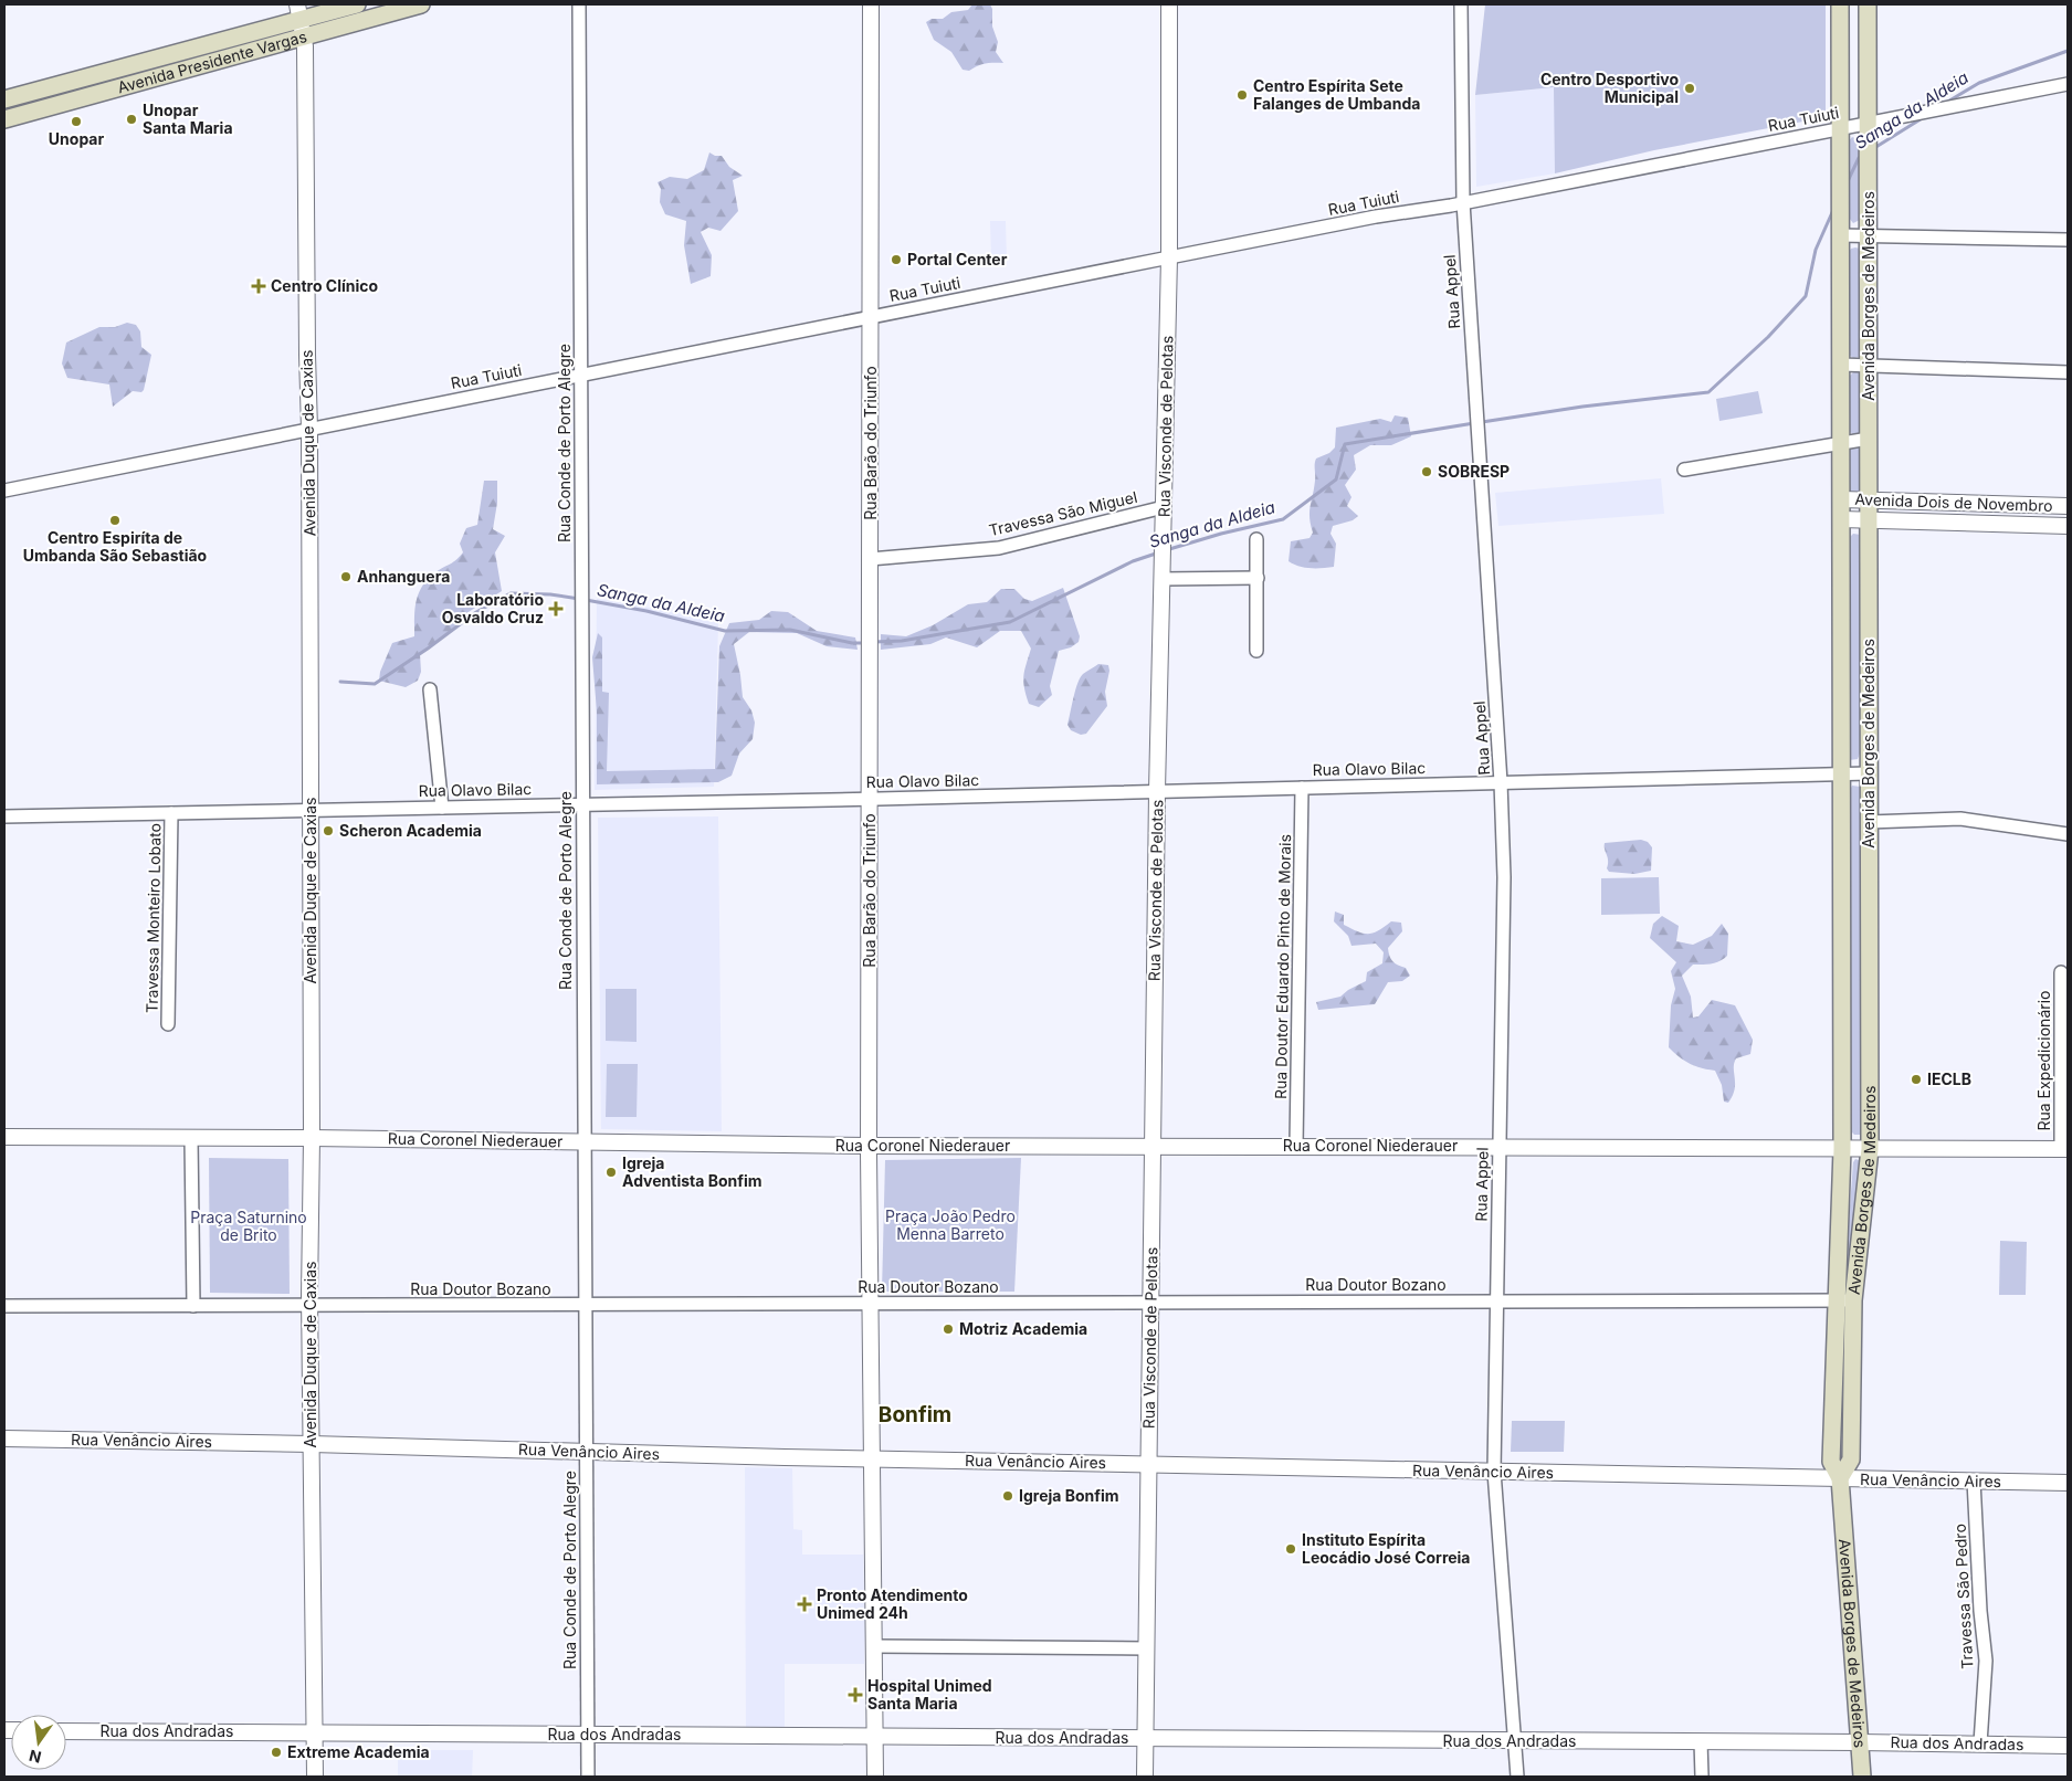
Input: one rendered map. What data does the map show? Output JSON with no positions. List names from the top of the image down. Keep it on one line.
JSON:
{"streets":{"main road":["Avenida Presidente Vargas","Avenida Borges de Medeiros"],"street":["Rua Tuiuti","Rua Appel","Rua Visconde de Pelotas","Avenida Duque de Caxias","Rua Conde de Porto Alegre","Rua Barão do Triunfo","Avenida Dois de Novembro","Travessa São Miguel","Rua Olavo Bilac","Travessa Monteiro Lobato","Rua Doutor Eduardo Pinto de Morais","Rua Expedicionário","Rua Coronel Niederauer","Rua Doutor Bozano","Rua Venâncio Aires","Travessa São Pedro","Rua dos Andradas"]},"crossings":[["Avenida Presidente Vargas","Avenida Duque de Caxias"],["Rua Tuiuti","Rua Appel"],["Rua Tuiuti","Avenida Borges de Medeiros"],["Rua Tuiuti","Rua Visconde de Pelotas"],["Rua Tuiuti","Avenida Duque de Caxias"],["Rua Tuiuti","Rua Conde de Porto Alegre"],["Rua Tuiuti","Rua Barão do Triunfo"],["Rua Appel","Rua Olavo Bilac"],["Rua Appel","Rua Coronel Niederauer"],["Rua Appel","Rua Doutor Bozano"],["Rua Appel","Rua Venâncio Aires"],["Rua Appel","Rua dos Andradas"],["Avenida Borges de Medeiros","Avenida Dois de Novembro"],["Avenida Borges de Medeiros","Rua Olavo Bilac"],["Avenida Borges de Medeiros","Rua Coronel Niederauer"],["Avenida Borges de Medeiros","Rua Doutor Bozano"],["Avenida Borges de Medeiros","Rua Venâncio Aires"],["Avenida Borges de Medeiros","Rua dos Andradas"],["Rua Visconde de Pelotas","Travessa São Miguel"],["Rua Visconde de Pelotas","Rua Olavo Bilac"],["Rua Visconde de Pelotas","Rua Coronel Niederauer"],["Rua Visconde de Pelotas","Rua Doutor Bozano"],["Rua Visconde de Pelotas","Rua Venâncio Aires"],["Rua Visconde de Pelotas","Rua dos Andradas"],["Avenida Duque de Caxias","Rua Olavo Bilac"],["Avenida Duque de Caxias","Rua Coronel Niederauer"],["Avenida Duque de Caxias","Rua Doutor Bozano"],["Avenida Duque de Caxias","Rua Venâncio Aires"],["Avenida Duque de Caxias","Rua dos Andradas"],["Rua Conde de Porto Alegre","Rua Olavo Bilac"],["Rua Conde de Porto Alegre","Rua Coronel Niederauer"],["Rua Conde de Porto Alegre","Rua Doutor Bozano"],["Rua Conde de Porto Alegre","Rua Venâncio Aires"],["Rua Conde de Porto Alegre","Rua dos Andradas"],["Rua Barão do Triunfo","Travessa São Miguel"],["Rua Barão do Triunfo","Rua Olavo Bilac"],["Rua Barão do Triunfo","Rua Coronel Niederauer"],["Rua Barão do Triunfo","Rua Doutor Bozano"],["Rua Barão do Triunfo","Rua Venâncio Aires"],["Rua Barão do Triunfo","Rua dos Andradas"],["Rua Olavo Bilac","Travessa Monteiro Lobato"],["Rua Olavo Bilac","Rua Doutor Eduardo Pinto de Morais"],["Rua Doutor Eduardo Pinto de Morais","Rua Coronel Niederauer"],["Rua Venâncio Aires","Travessa São Pedro"],["Travessa São Pedro","Rua dos Andradas"]],"districts":["Bonfim"],"water":["Sanga da Aldeia"],"parks":["Praça João Pedro Menna Barreto","Praça Saturnino de Brito"],"places":{"other":["Centro Desportivo Municipal","Centro Espírita Sete Falanges de Umbanda","Unopar Santa Maria","Unopar","Portal Center","SOBRESP","Centro Espiríta de Umbanda São Sebastião","Anhanguera","Scheron Academia","IECLB","Igreja Adventista Bonfim","Motriz Academia","Igreja Bonfim","Instituto Espírita Leocádio José Correia","Extreme Academia"],"health":["Centro Clínico","Laboratório Osvaldo Cruz","Pronto Atendimento Unimed 24h","Hospital Unimed Santa Maria"]},"north":"bottom"}
